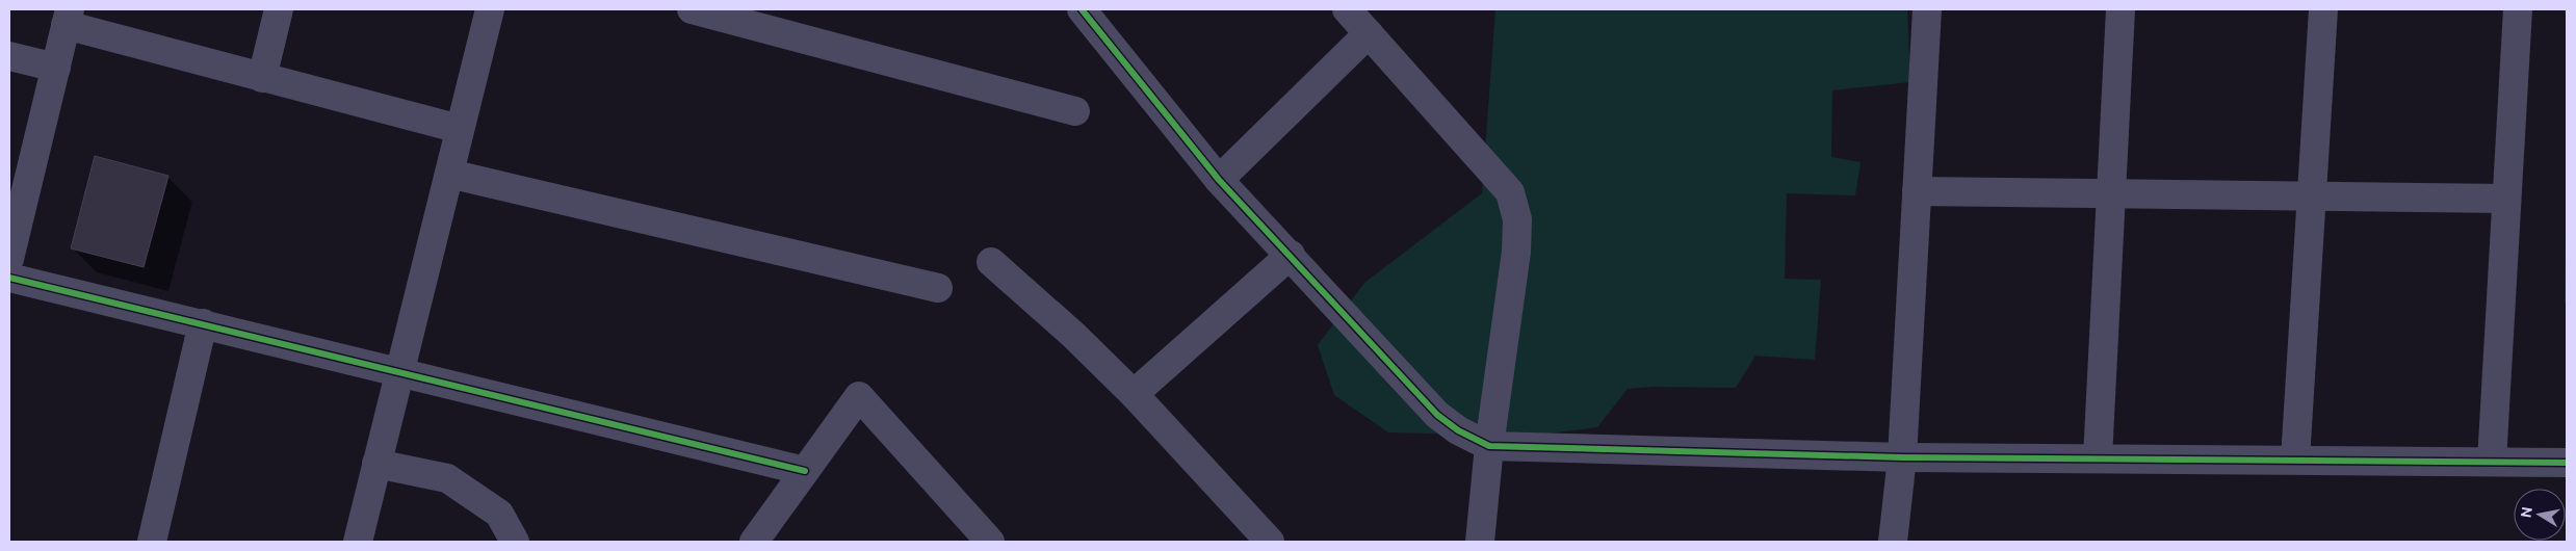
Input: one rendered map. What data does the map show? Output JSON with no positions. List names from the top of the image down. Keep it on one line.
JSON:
{"north":"left"}
